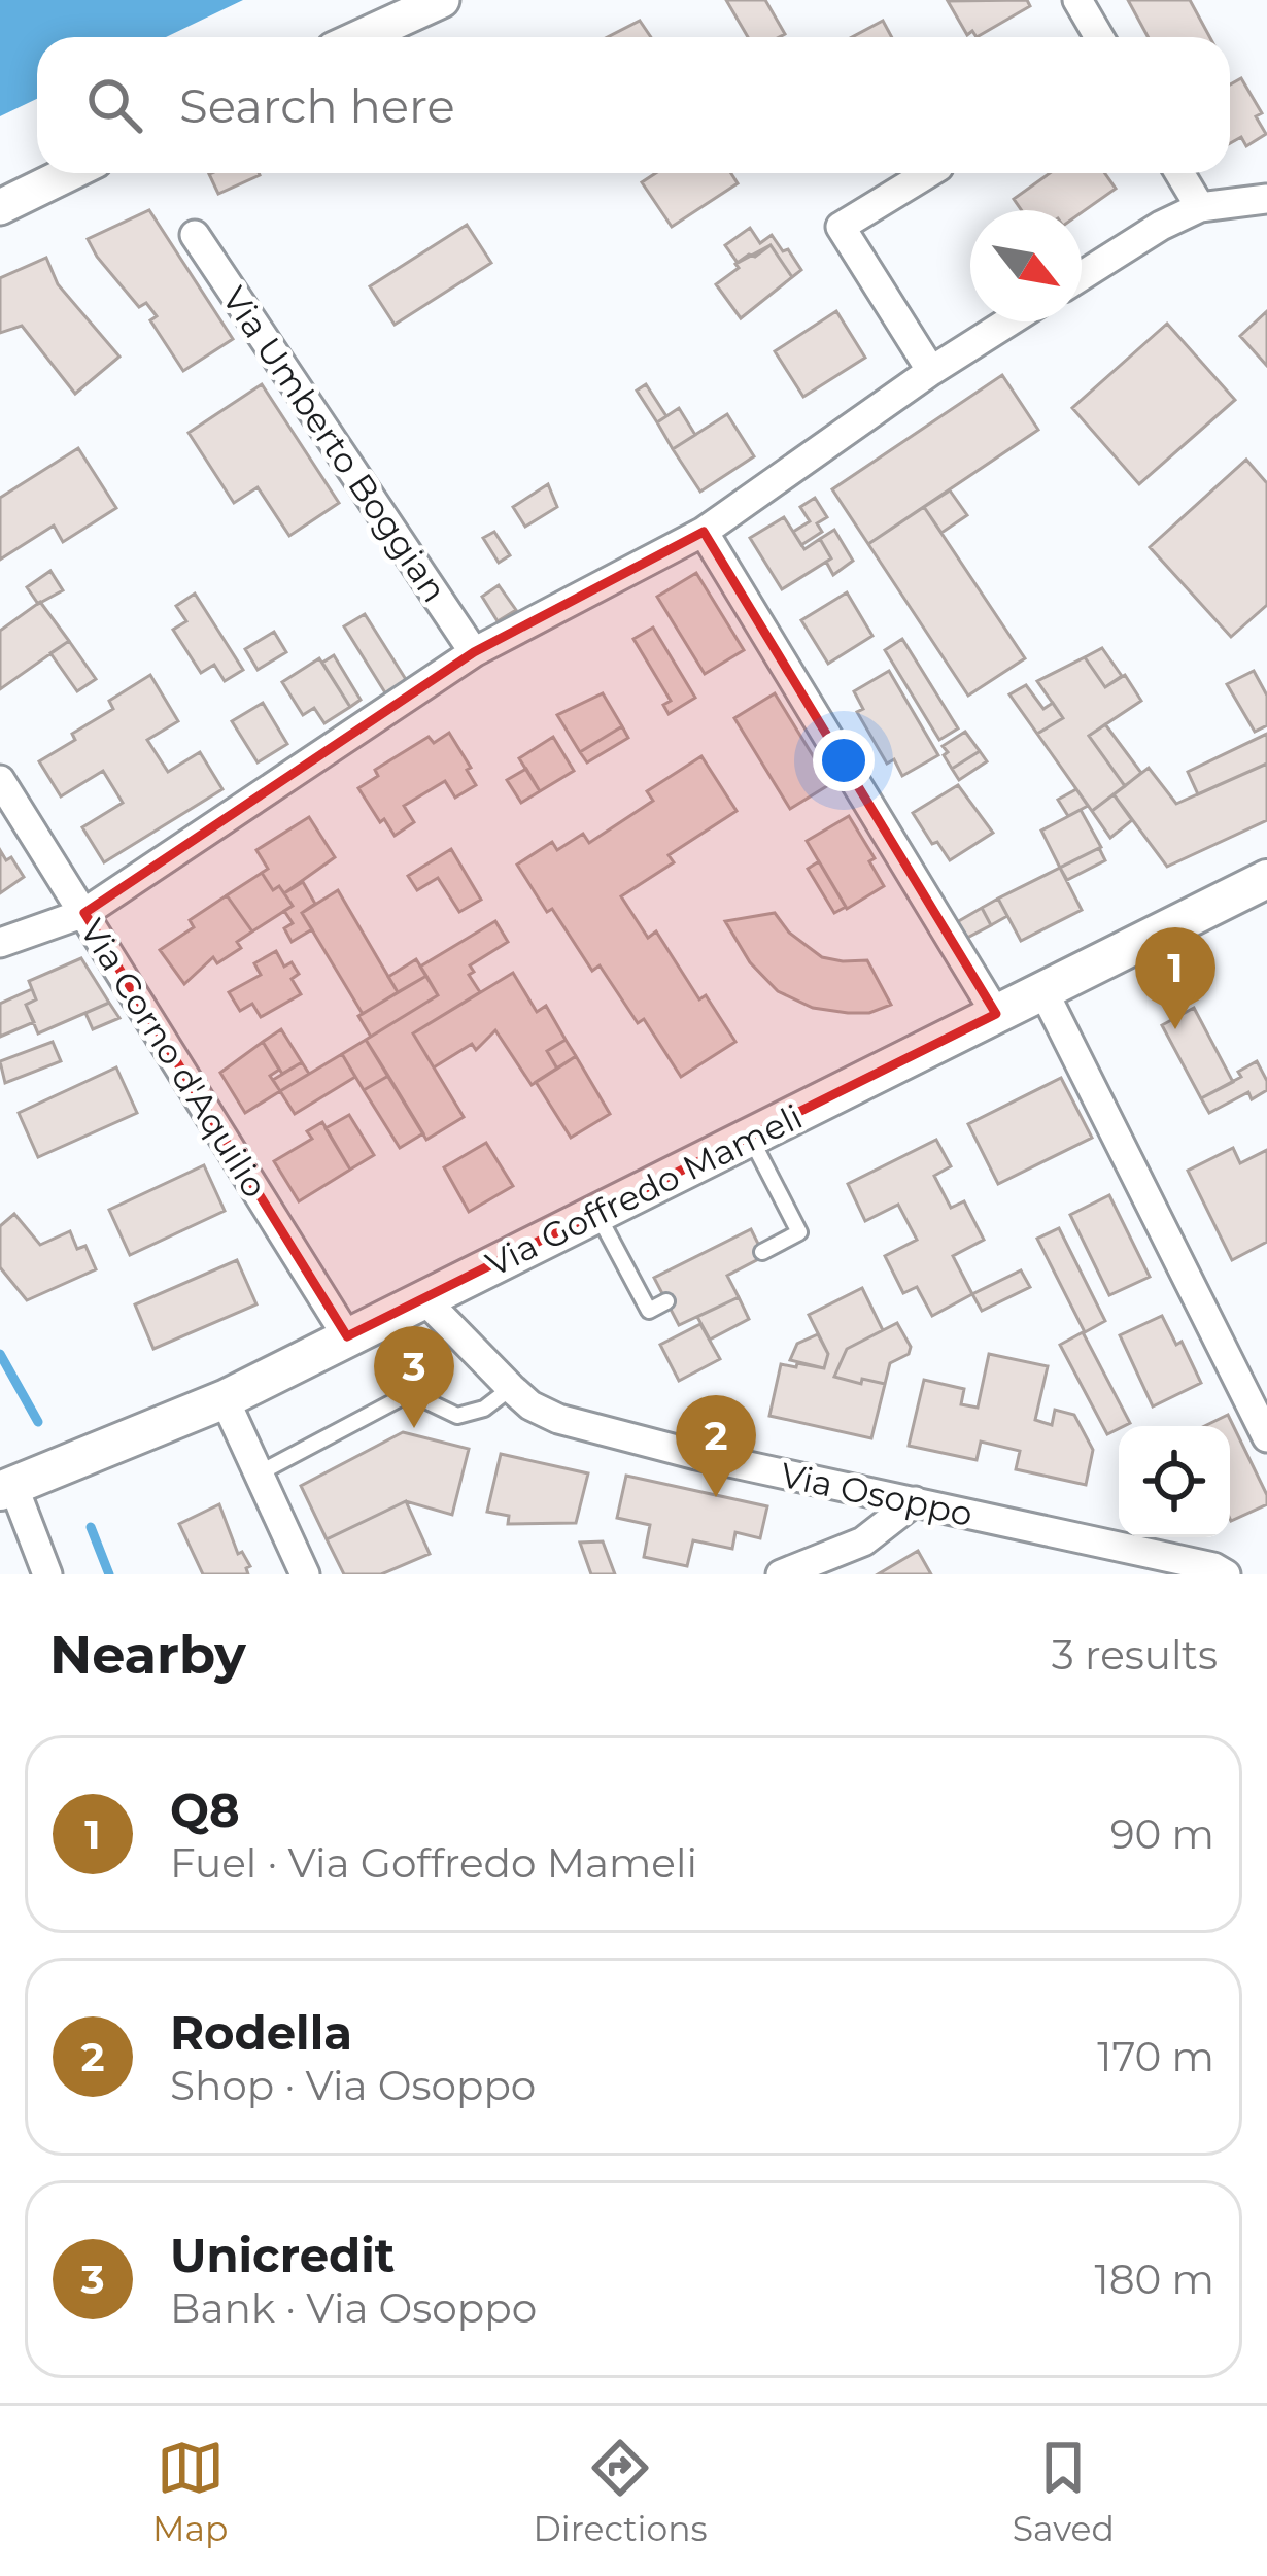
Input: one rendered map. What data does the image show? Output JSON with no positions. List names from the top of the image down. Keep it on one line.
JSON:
{"streets":{"main road":["Via Goffredo Mameli"],"street":["Via Umberto Boggian","Via Corno d'Aquilio","Via Osoppo"]},"crossings":[["Via Corno d'Aquilio","Via Goffredo Mameli"],["Via Goffredo Mameli","Via Osoppo"]],"north":"bottom right","page":{"search":"Search here","pins":["1","3","2"],"heading":["Nearby","3 results"],"list":[{"mark":"1","name":"Q8","note":"Fuel · Via Goffredo Mameli","value":"90 m"},{"mark":"2","name":"Rodella","note":"Shop · Via Osoppo","value":"170 m"},{"mark":"3","name":"Unicredit","note":"Bank · Via Osoppo","value":"180 m"}],"nav":["Map","Directions","Saved"]}}
